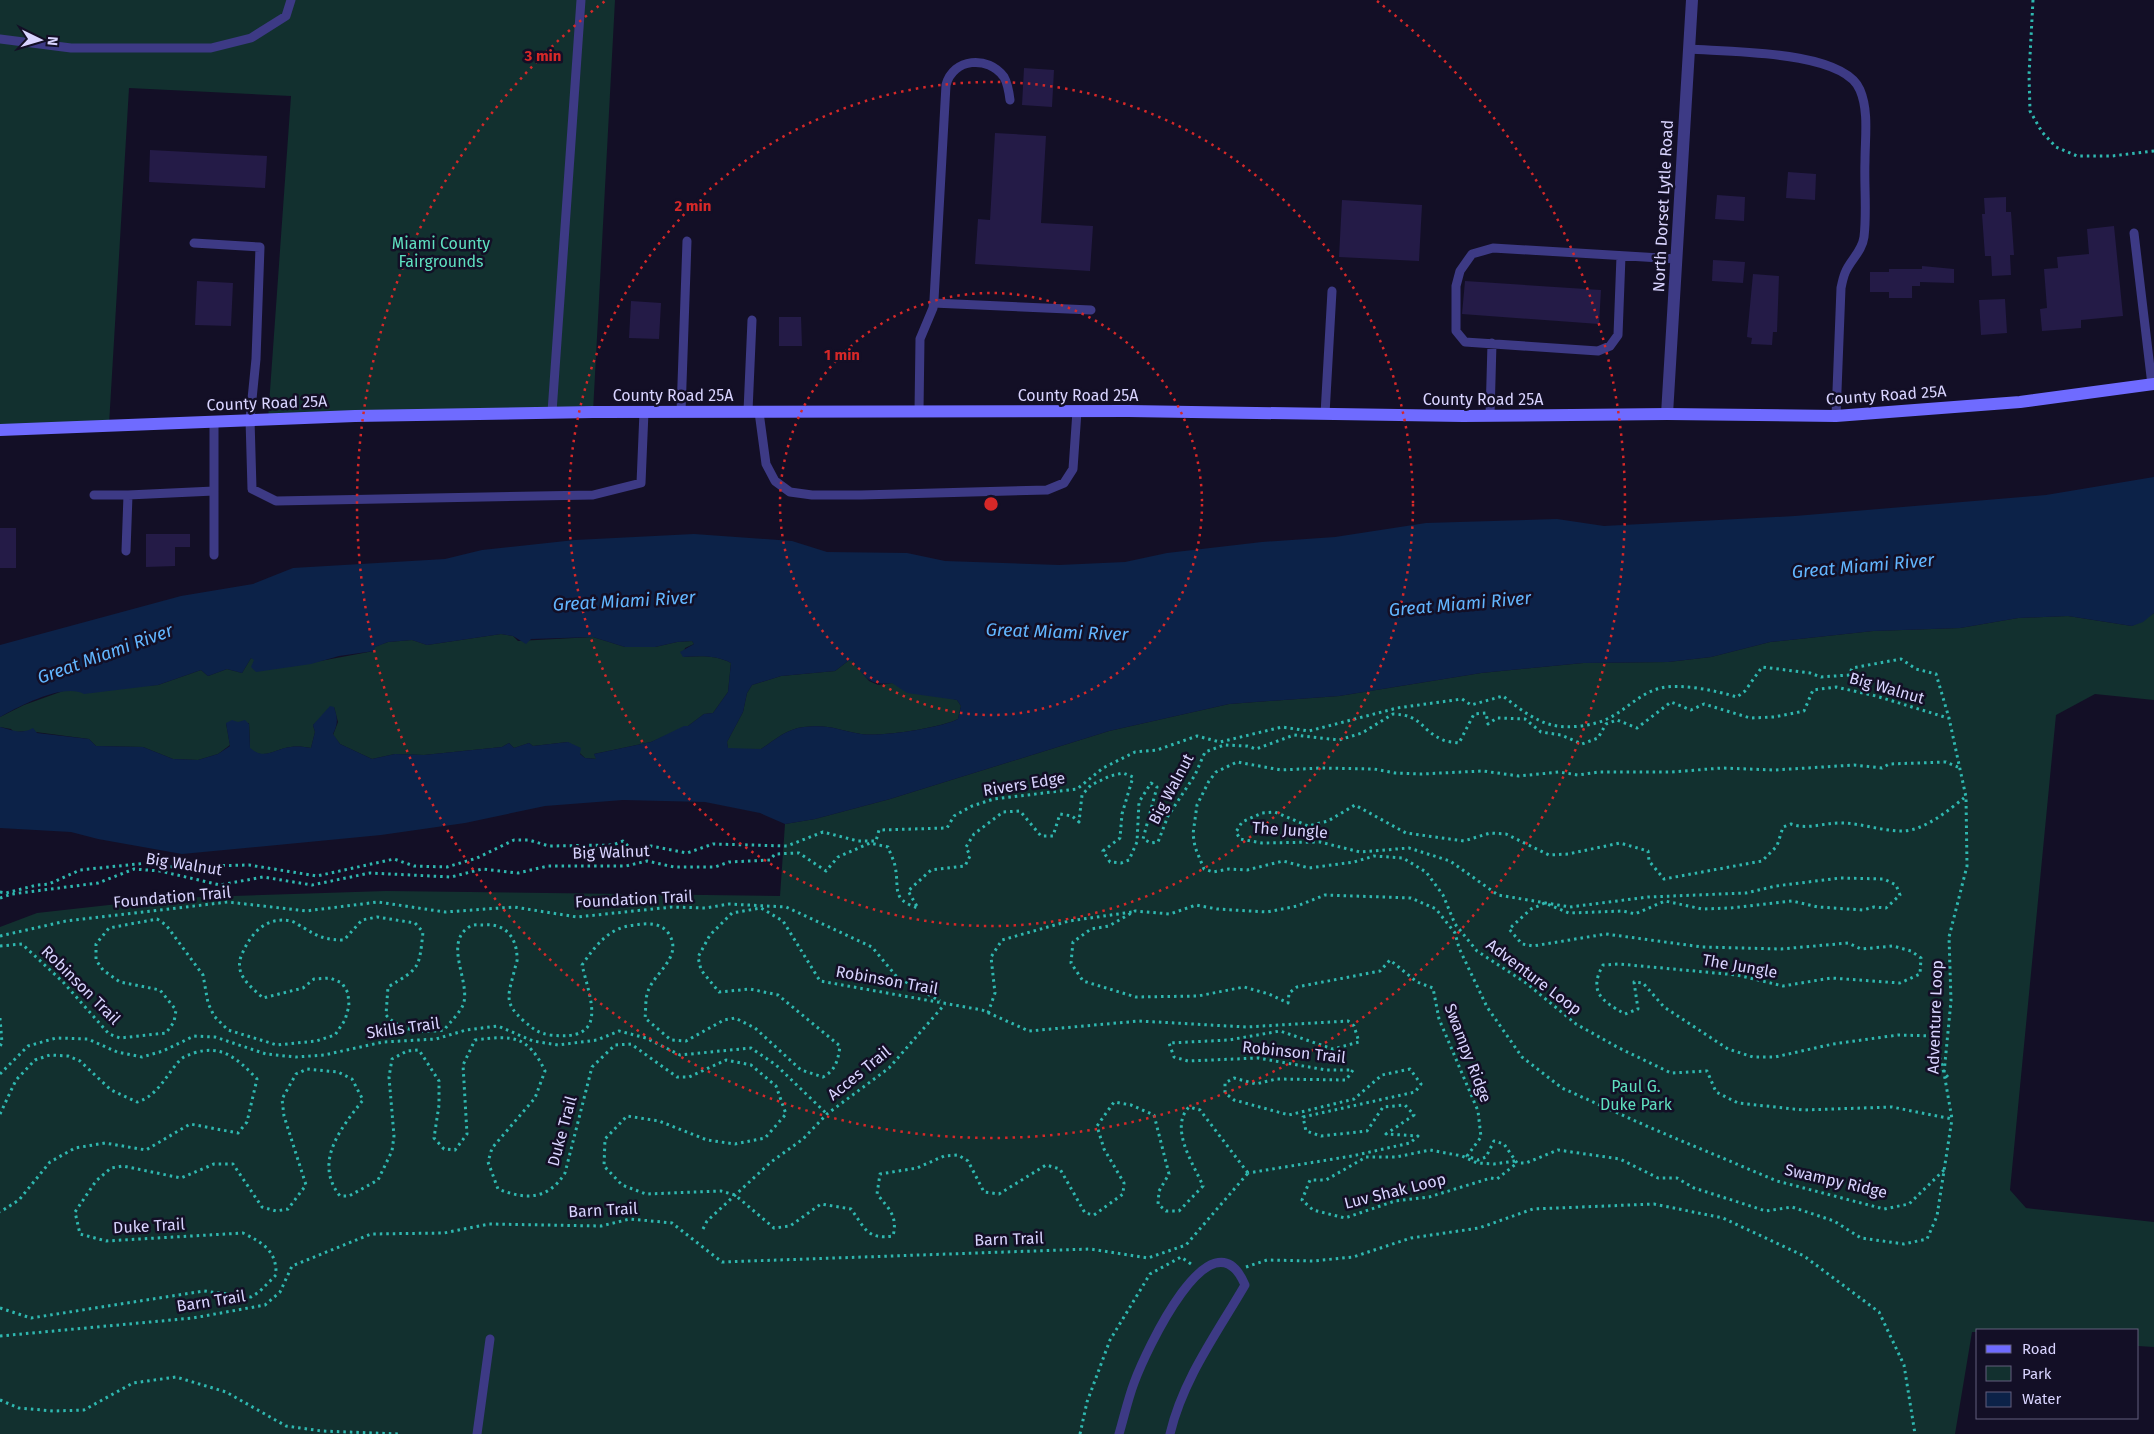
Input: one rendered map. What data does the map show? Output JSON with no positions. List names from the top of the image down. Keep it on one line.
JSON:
{"streets":{"main road":["County Road 25A"],"street":["North Dorset Lytle Road"],"path":["Big Walnut","Rivers Edge","The Jungle","Foundation Trail","Adventure Loop","Robinson Trail","Skills Trail","Swampy Ridge","Acces Trail","Duke Trail","Luv Shak Loop","Barn Trail"]},"crossings":[["North Dorset Lytle Road","County Road 25A"],["Big Walnut","Adventure Loop"],["Rivers Edge","Adventure Loop"],["The Jungle","Adventure Loop"],["Foundation Trail","Robinson Trail"],["Foundation Trail","Acces Trail"],["Robinson Trail","Acces Trail"],["Robinson Trail","Barn Trail"],["Skills Trail","Acces Trail"],["Swampy Ridge","Luv Shak Loop"],["Acces Trail","Duke Trail"]],"water":["Great Miami River"],"parks":["Miami County Fairgrounds","Paul G. Duke Park"],"legend":["Road","Park","Water"],"north":"right","rings":["3 min","2 min","1 min"]}
